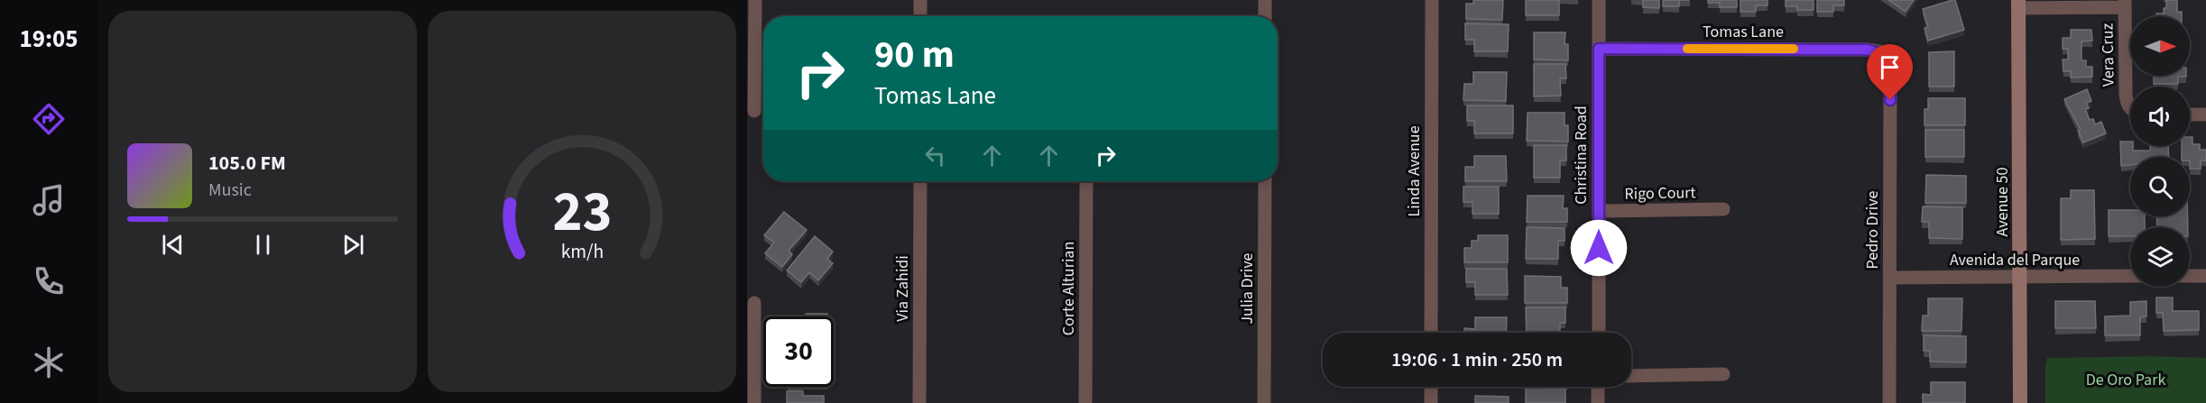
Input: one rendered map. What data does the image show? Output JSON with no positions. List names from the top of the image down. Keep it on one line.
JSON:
{"streets":{"main road":["Avenue 50"],"street":["Tomas Lane","Vera Cruz","Christina Road","Linda Avenue","Rigo Court","Pedro Drive","Avenida del Parque","Via Zahidi","Corte Alturian","Julia Drive"]},"crossings":[["Tomas Lane","Christina Road"],["Tomas Lane","Pedro Drive"],["Christina Road","Rigo Court"],["Avenue 50","Avenida del Parque"],["Pedro Drive","Avenida del Parque"]],"parks":["De Oro Park"],"north":"right","page":{"tabs":"19:05","turn":["90 m","Tomas Lane"],"song":["105.0 FM","Music"],"limit":"30","trip":"19:06 · 1 min · 250 m","gauge":["23","km/h"]}}
